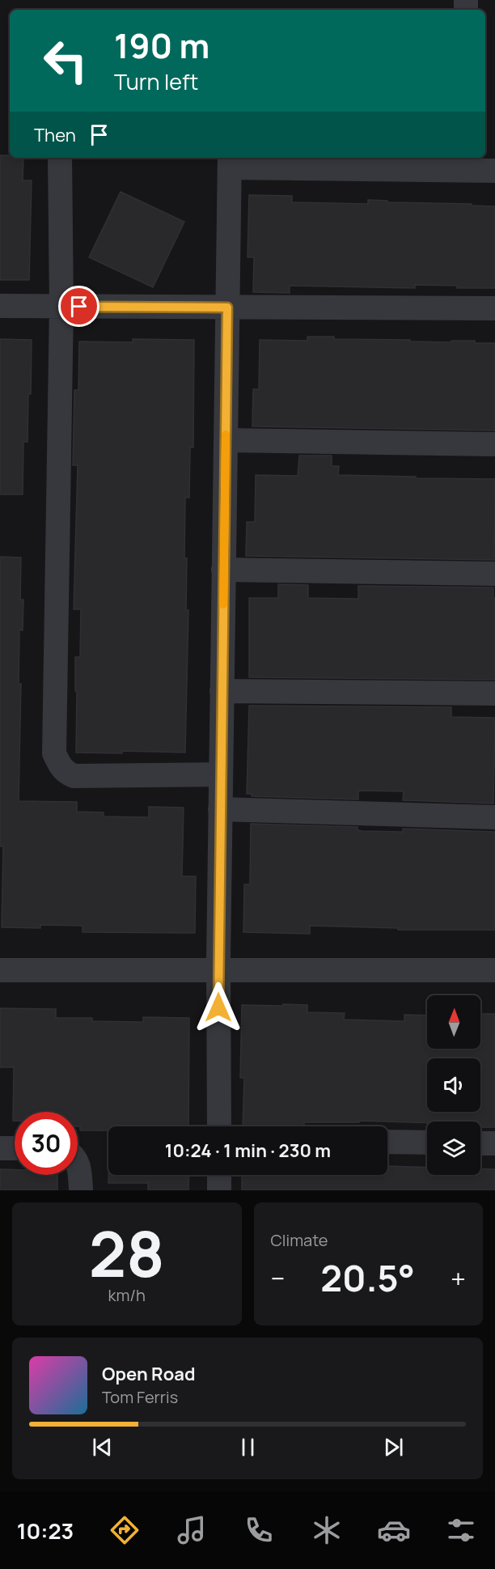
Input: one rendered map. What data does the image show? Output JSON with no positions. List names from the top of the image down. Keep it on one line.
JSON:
{"north":"top","page":{"turn":["190 m","Turn left"],"then":"Then","limit":"30","trip":"10:24 · 1 min · 230 m","tile":[["28","km/h"],"Climate"],"heat":["−","20.5°","+"],"song":["Open Road","Tom Ferris"],"tabs":"10:23"}}
